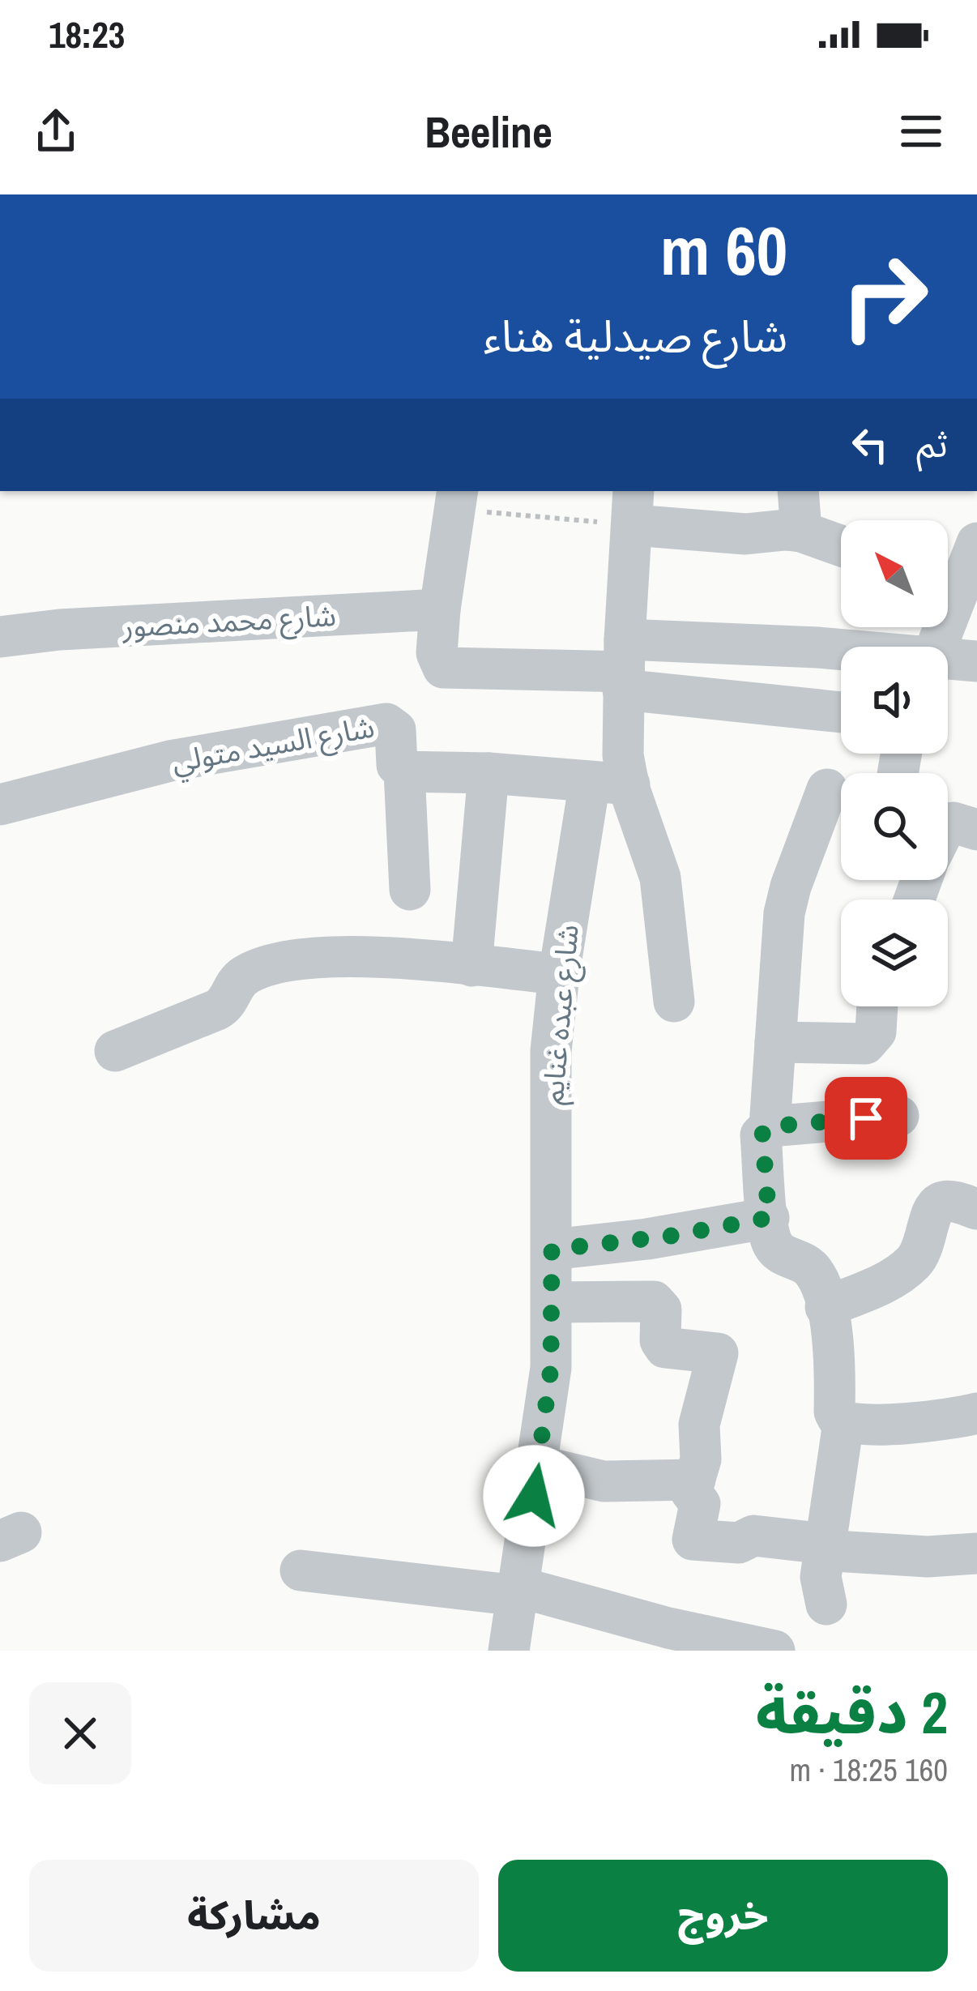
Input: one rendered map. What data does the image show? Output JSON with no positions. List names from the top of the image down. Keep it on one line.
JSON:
{"streets":{"street":["شارع محمد منصور","شارع السيد متولي","شارع عبده غنايم"]},"crossings":[["شارع السيد متولي","شارع عبده غنايم"]],"north":"top left","page":{"status":"18:23","header":"Beeline","turn":["60 m","شارع صيدلية هناء"],"then":"ثم","heading":["2 دقيقة","160 m · 18:25"],"buttons":["خروج","مشاركة"]}}
